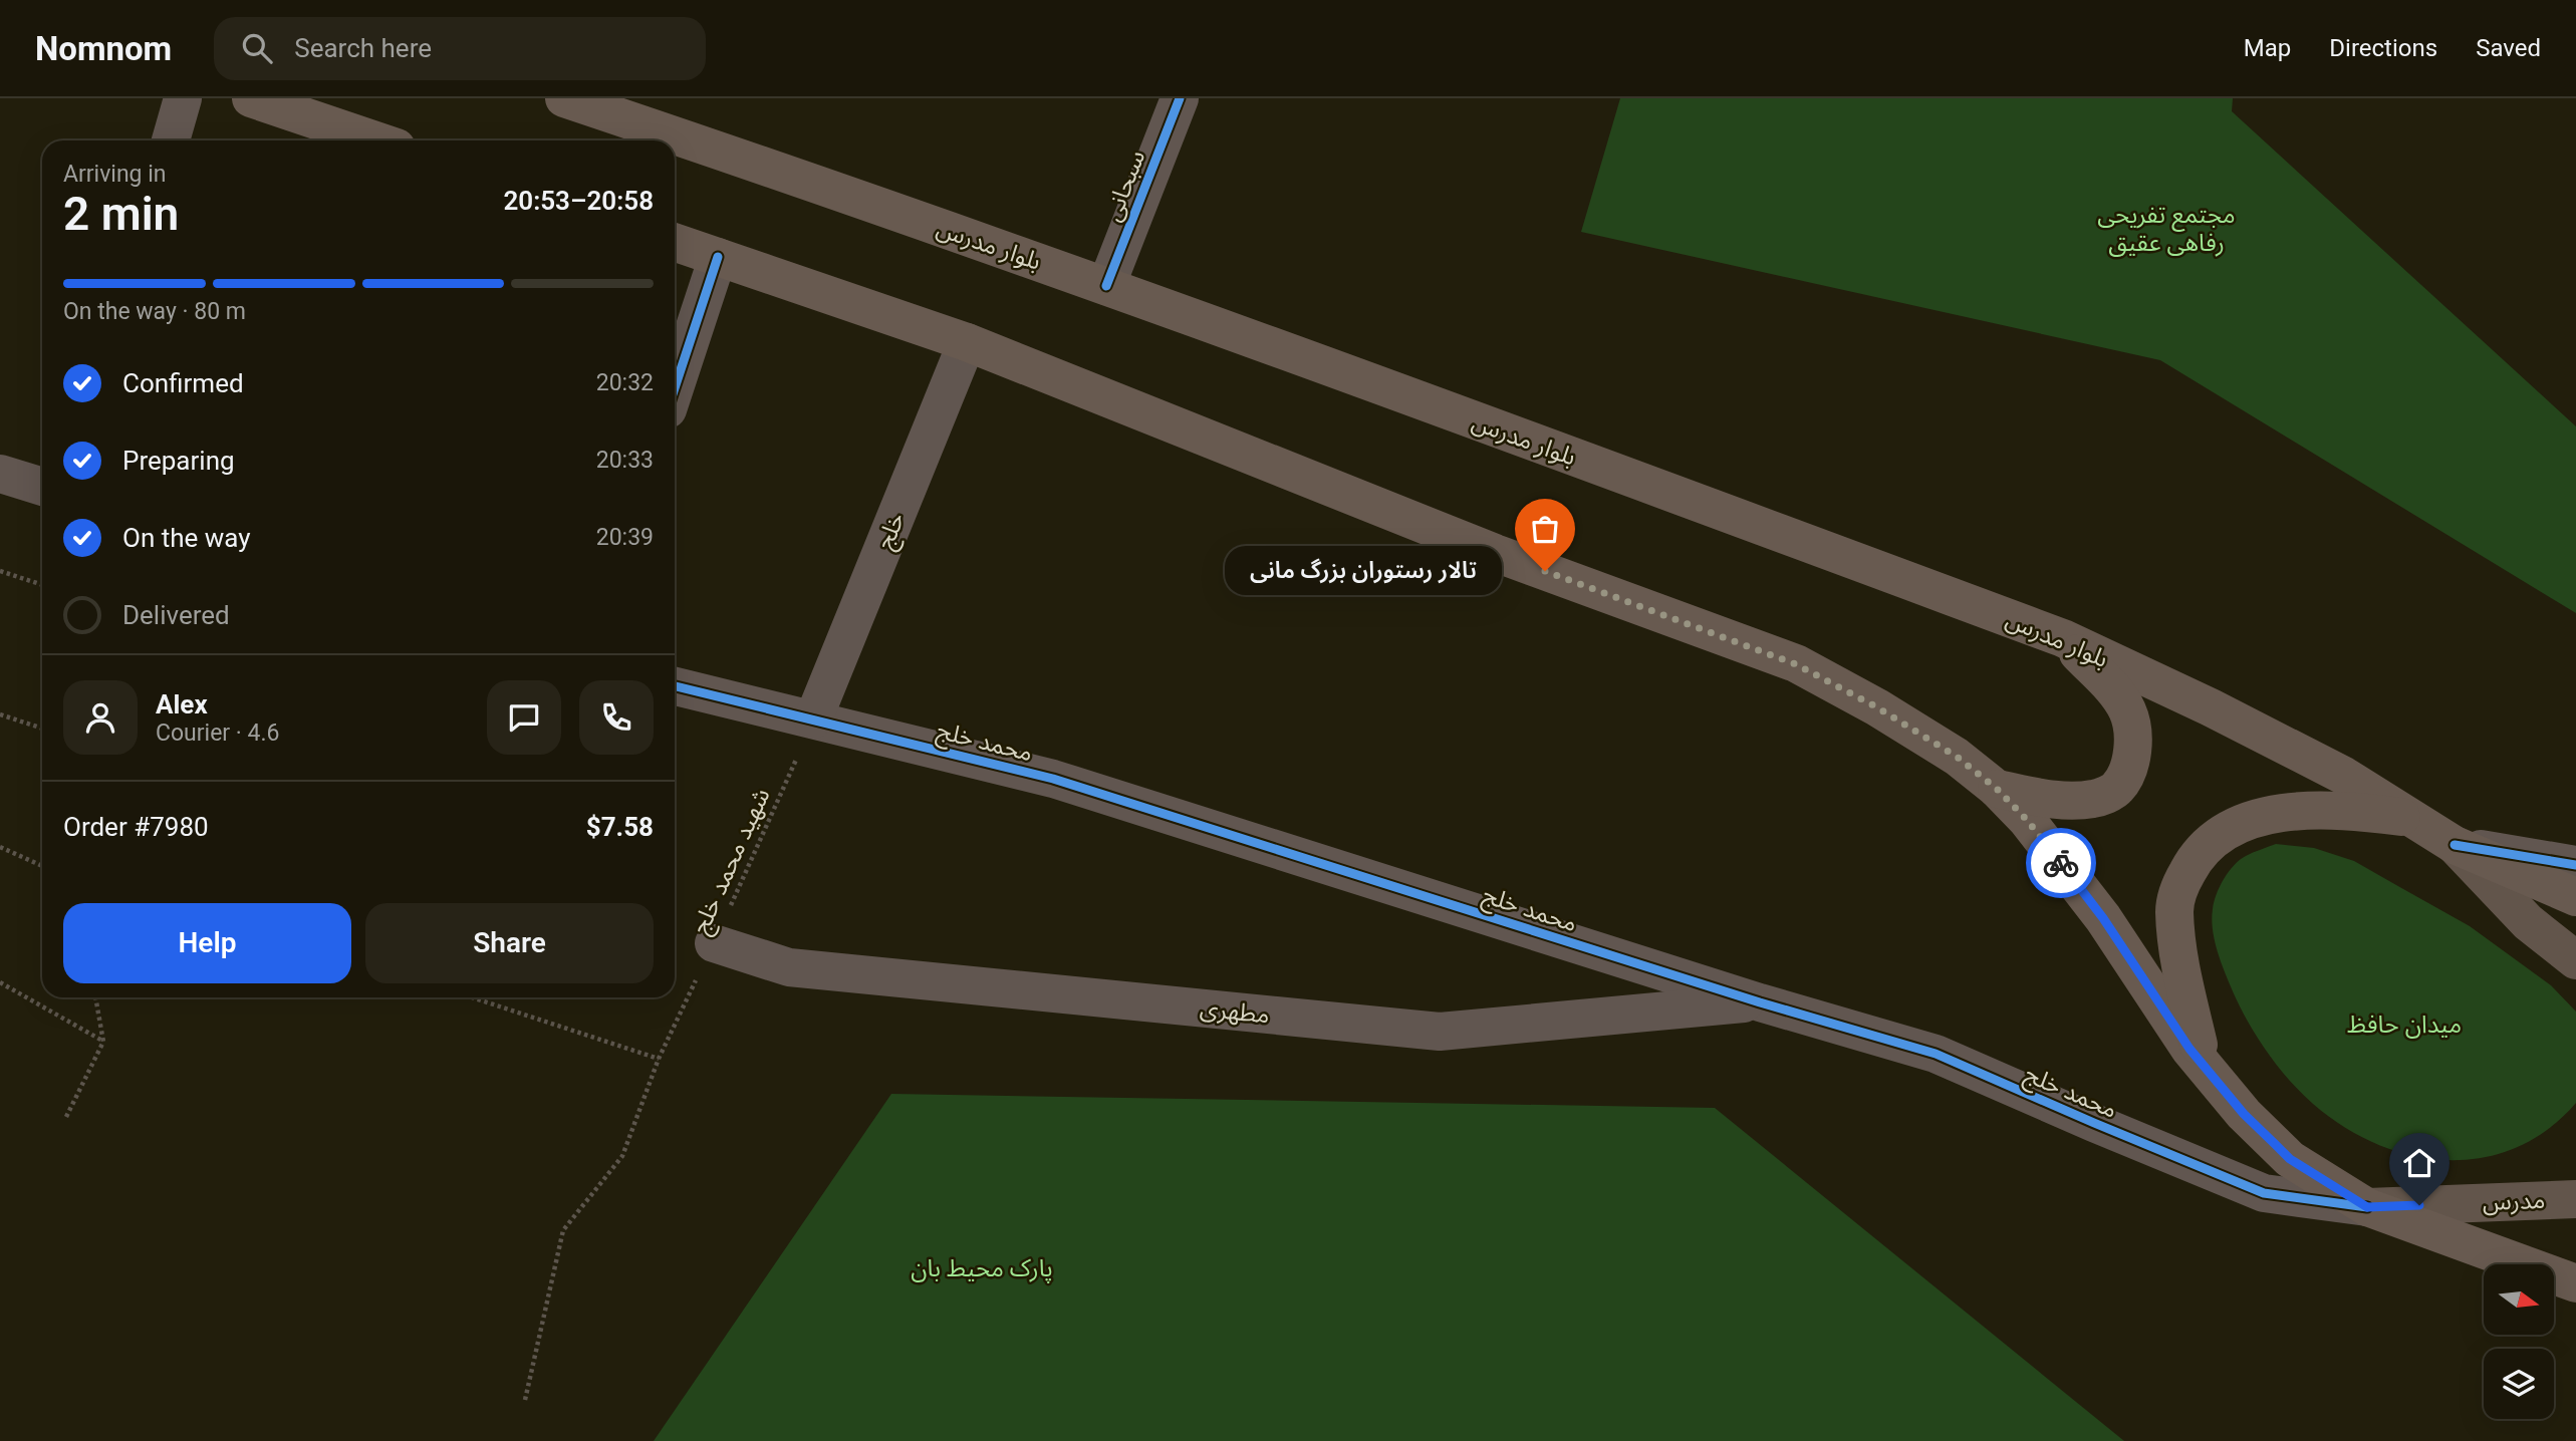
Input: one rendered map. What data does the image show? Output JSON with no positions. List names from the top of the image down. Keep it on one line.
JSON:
{"streets":{"highway":["بلوار مدرس"],"main road":["مدرس"],"street":["سبحانی","خلج","محمد خلج","مطهری"],"path":["شهید محمد خلج"]},"crossings":[["سبحانی","بلوار مدرس"],["خلج","محمد خلج"],["خلج","شهید محمد خلج"],["محمد خلج","شهید محمد خلج"],["محمد خلج","مطهری"],["محمد خلج","مدرس"],["شهید محمد خلج","مطهری"]],"parks":["مجتمع تفریحی رفاهی عقیق","میدان حافظ","پارک محیط بان"],"places":["تالار رستوران بزرگ مانی"],"north":"right","page":{"header":"Nomnom","search":"Search here","nav":["Map","Directions","Saved"],"heading":["2 min","Arriving in","20:53–20:58"],"panel":["Alex","Courier · 4.6","Order #7980","$7.58"],"bar":"On the way · 80 m","list":[["Confirmed","20:32"],["Preparing","20:33"],["On the way","20:39"],"Delivered"],"bubble":"تالار رستوران بزرگ مانی","buttons":["Help","Share"]}}
